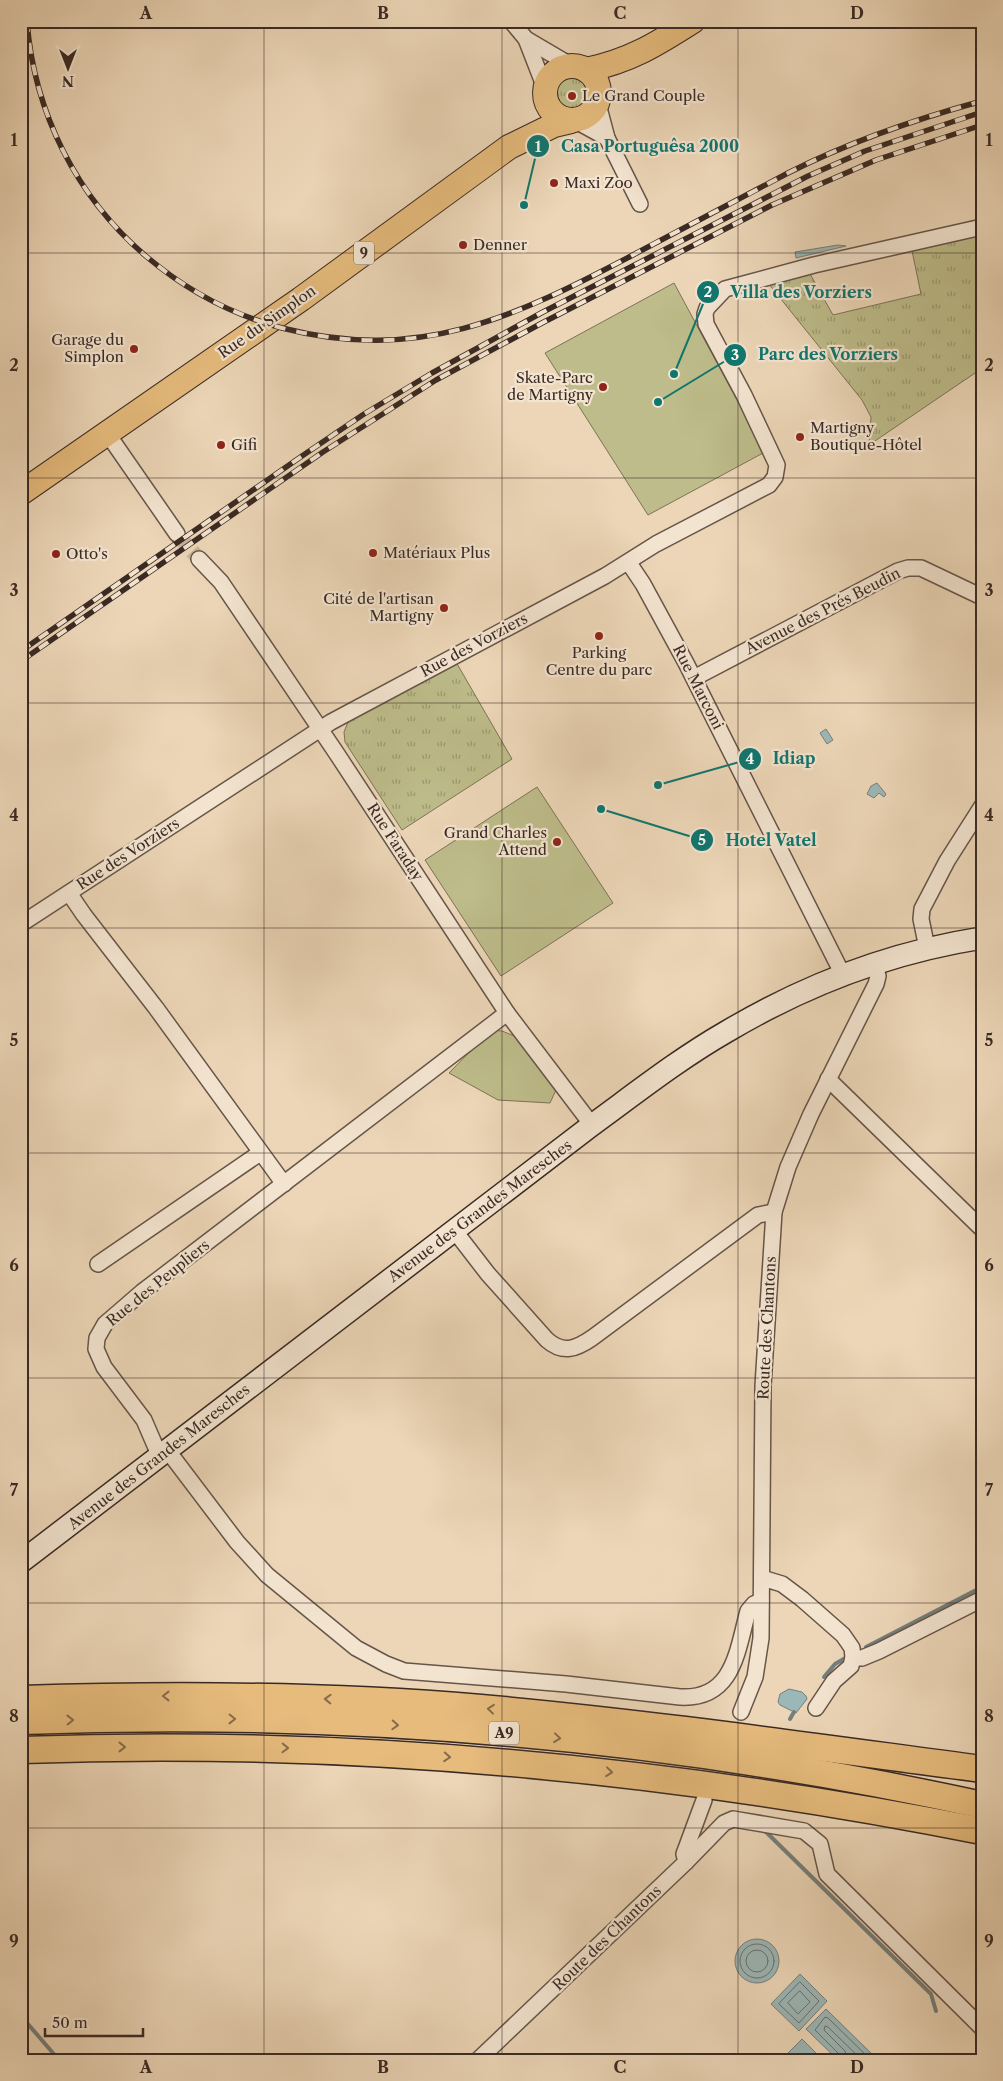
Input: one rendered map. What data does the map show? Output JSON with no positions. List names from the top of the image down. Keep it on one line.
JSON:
{"streets":{"highway":["A9"],"main road":["9","Rue du Simplon","Avenue des Grandes Maresches"],"street":["Avenue des Prés Beudin","Rue des Vorziers","Rue Marconi","Rue Faraday","Rue des Peupliers","Route des Chantons"]},"crossings":[["9","Rue du Simplon"],["Avenue des Prés Beudin","Rue Marconi"],["Rue des Vorziers","Rue Marconi"],["Rue des Vorziers","Rue Faraday"],["Rue Marconi","Avenue des Grandes Maresches"],["Rue Faraday","Avenue des Grandes Maresches"],["Rue Faraday","Rue des Peupliers"],["Avenue des Grandes Maresches","Rue des Peupliers"],["Avenue des Grandes Maresches","Route des Chantons"],["Rue des Peupliers","Route des Chantons"]],"places":["Le Grand Couple","Maxi Zoo","Casa Portuguêsa 2000","Denner","Garage du Simplon","Villa des Vorziers","Skate-Parc de Martigny","Parc des Vorziers","Martigny Boutique-Hôtel","Gifi","Matériaux Plus","Otto's","Cité de l'artisan Martigny","Parking Centre du parc","Idiap","Hotel Vatel","Grand Charles Attend"],"scale_bar":"50 m","north":"bottom","grid":{"columns":["A","B","C","D"],"rows":["1","2","3","4","5","6","7","8","9"]}}
